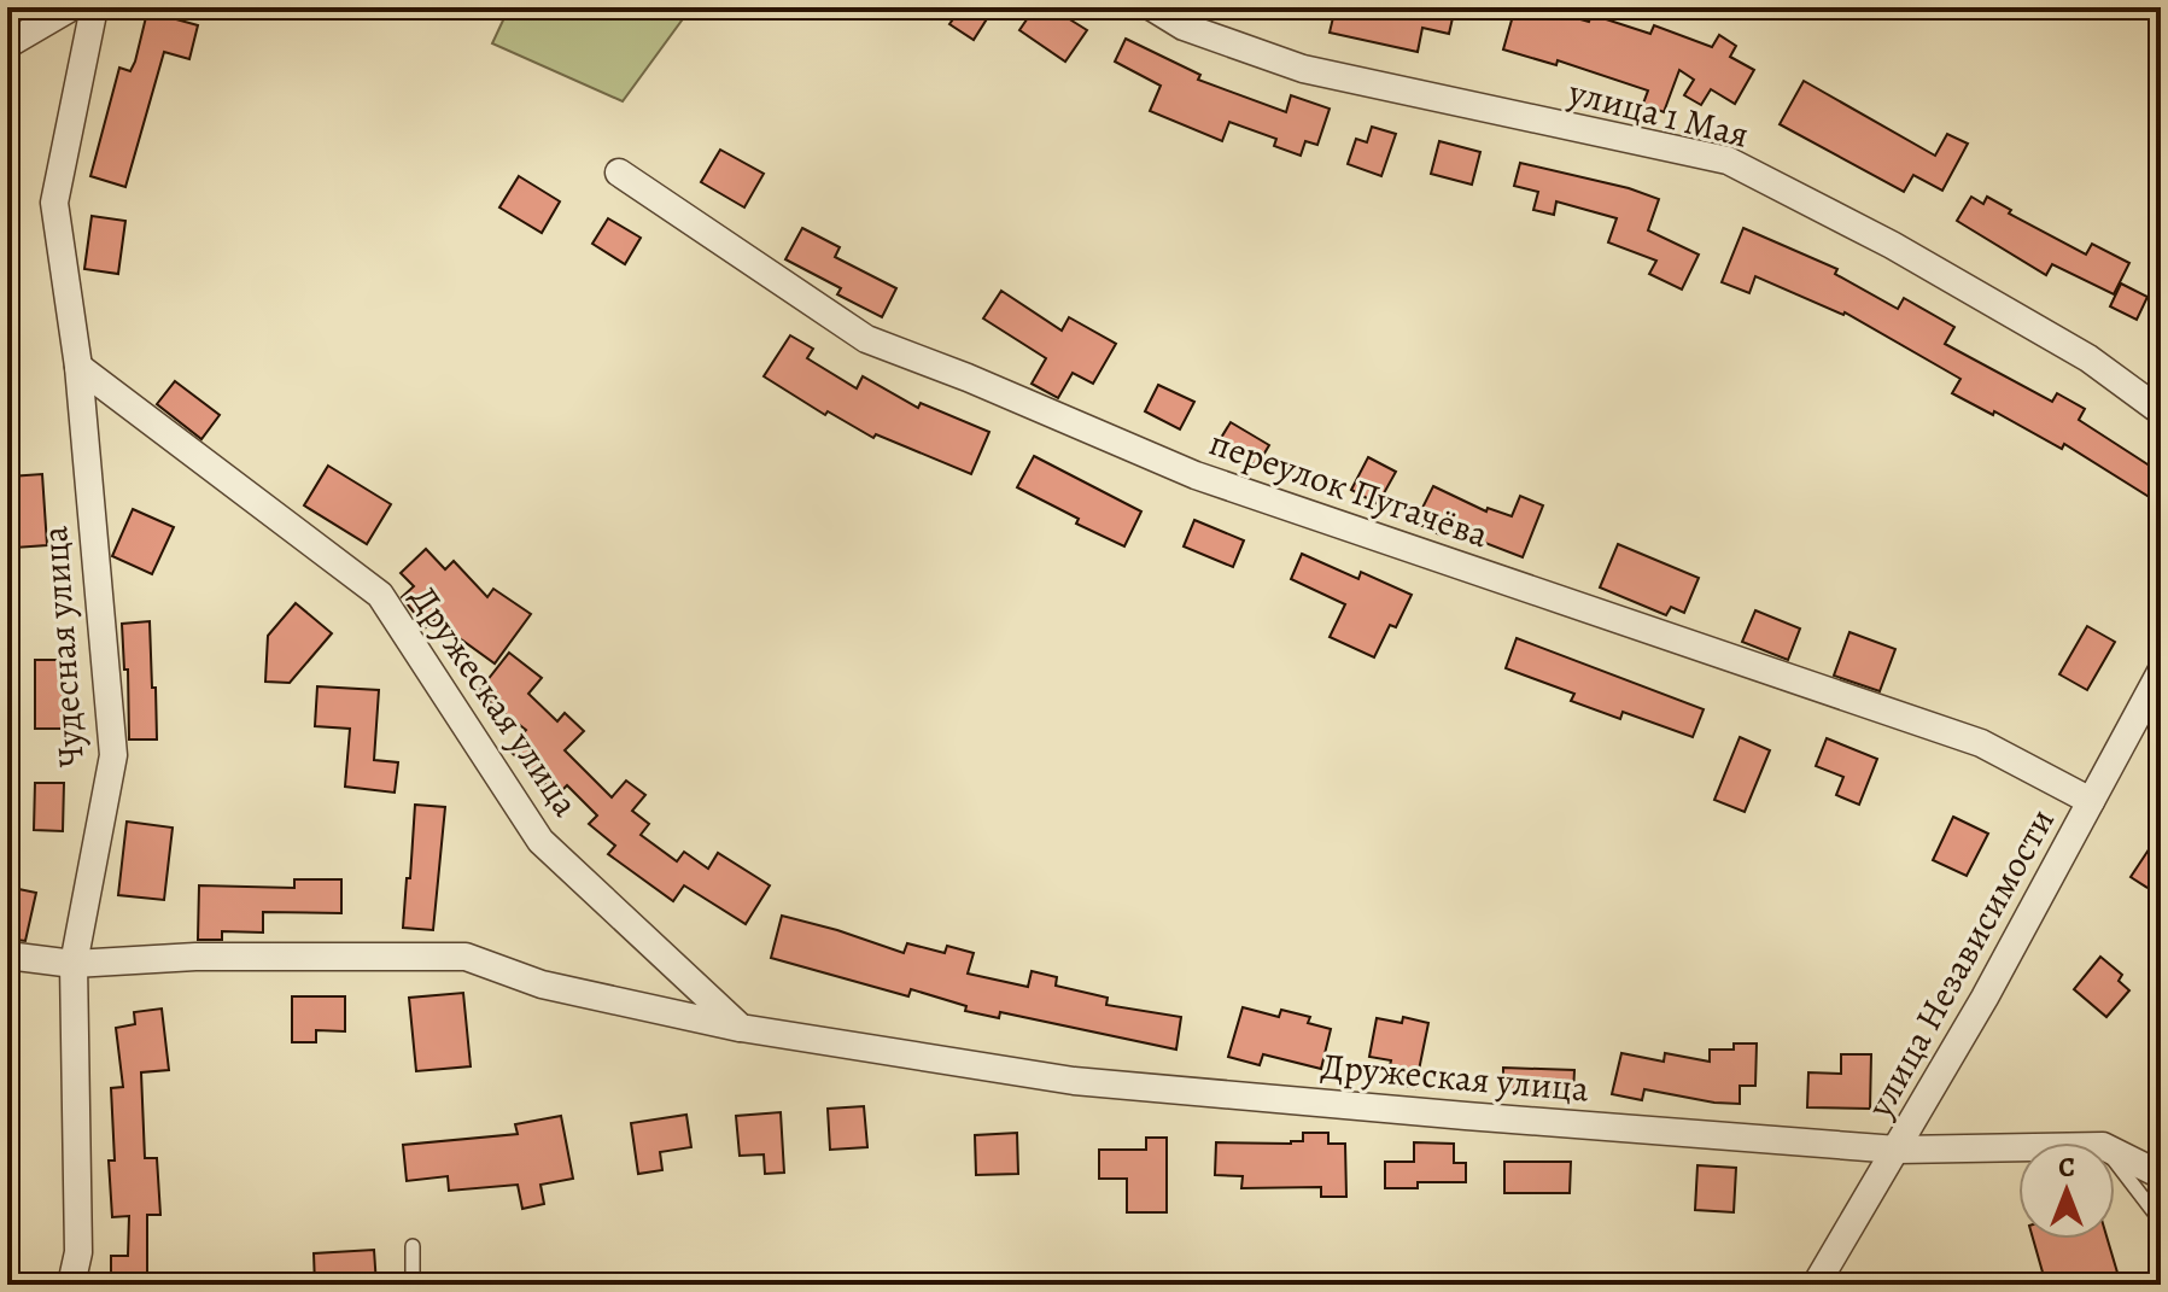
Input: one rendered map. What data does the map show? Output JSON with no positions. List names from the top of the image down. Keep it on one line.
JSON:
{"streets":{"street":["улица 1 Мая","переулок Пугачёва","Чудесная улица","Дружеская улица","улица Независимости"]},"crossings":[["переулок Пугачёва","улица Независимости"],["Чудесная улица","Дружеская улица"],["Дружеская улица","улица Независимости"]],"north":"top"}
